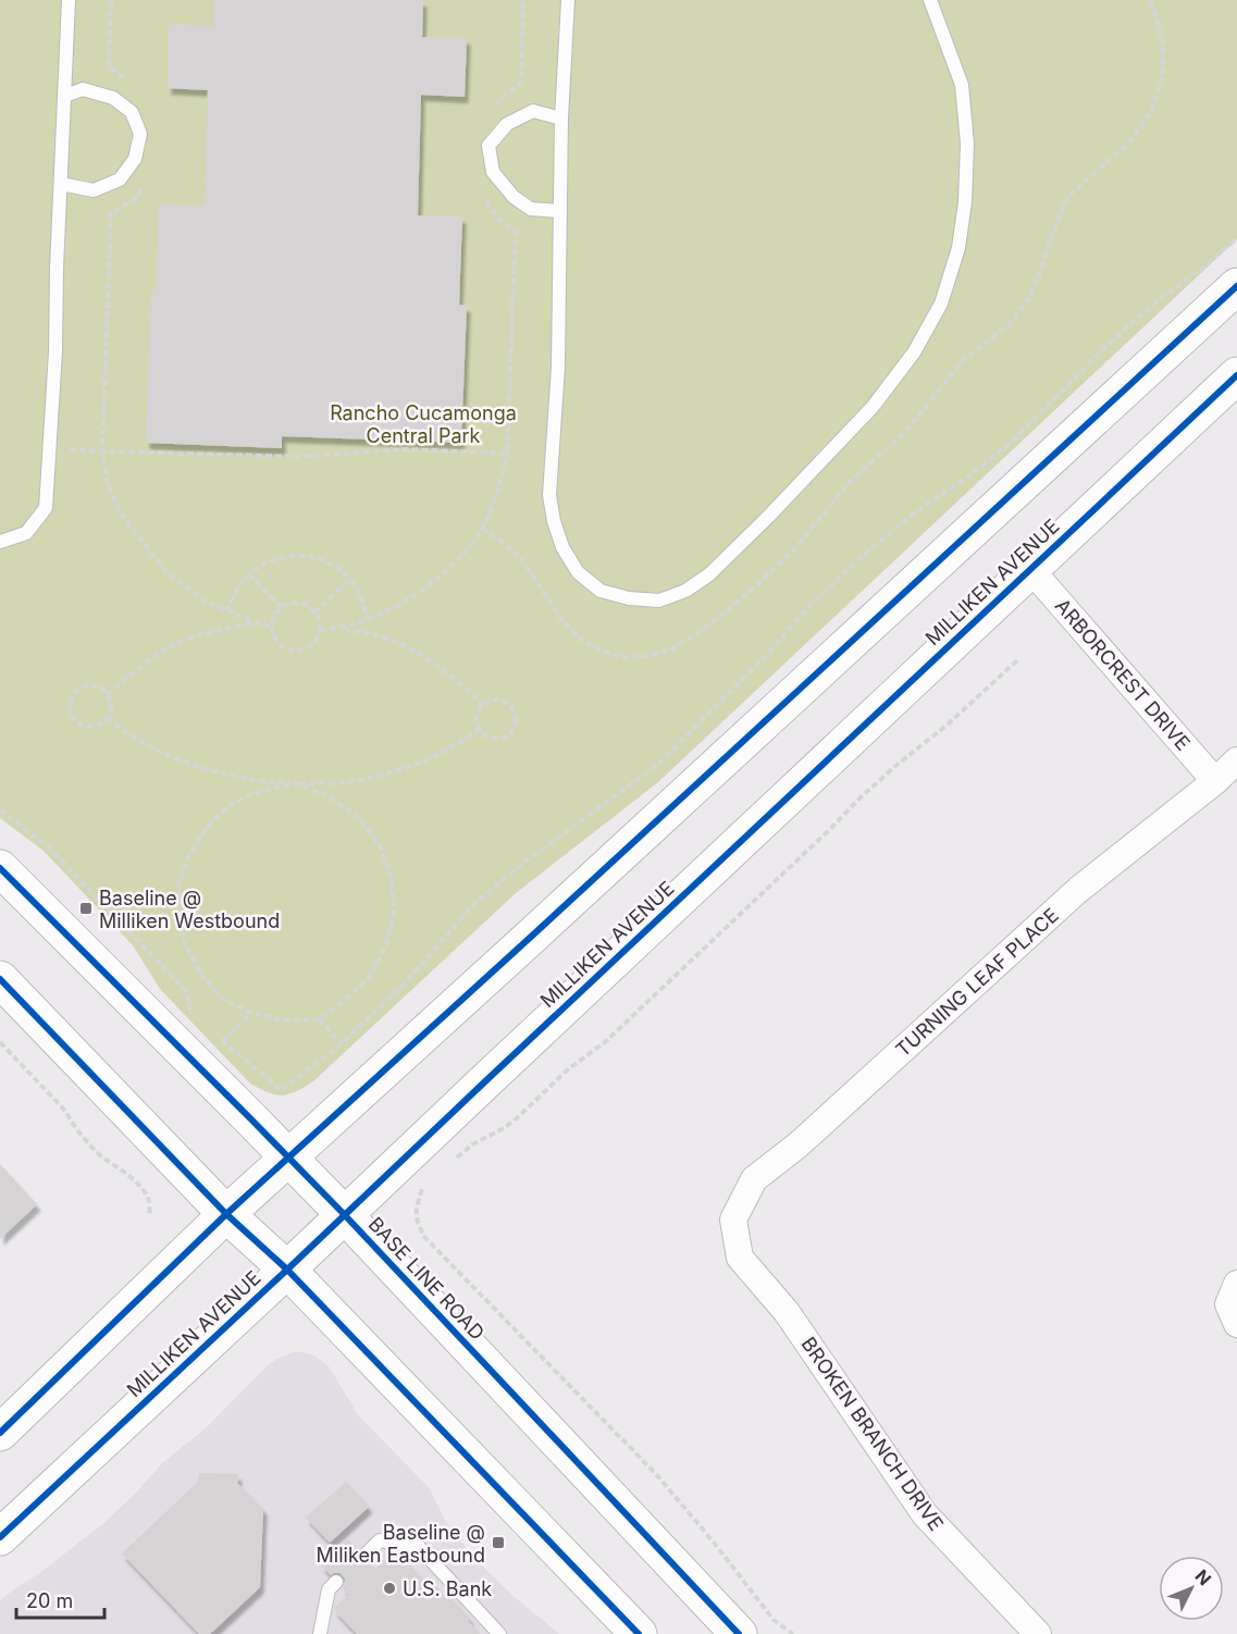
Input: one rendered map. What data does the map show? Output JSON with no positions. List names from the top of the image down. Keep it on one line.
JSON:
{"streets":{"main road":["MILLIKEN AVENUE","BASE LINE ROAD"],"street":["ARBORCREST DRIVE","TURNING LEAF PLACE","BROKEN BRANCH DRIVE"]},"crossings":[["MILLIKEN AVENUE","ARBORCREST DRIVE"],["MILLIKEN AVENUE","BASE LINE ROAD"],["ARBORCREST DRIVE","TURNING LEAF PLACE"],["TURNING LEAF PLACE","BROKEN BRANCH DRIVE"]],"parks":["Rancho Cucamonga Central Park"],"places":{"transit":["Baseline @ Milliken Westbound","Baseline @ Miliken Eastbound"],"other":["U.S. Bank"]},"scale_bar":"20 m","north":"top right"}
